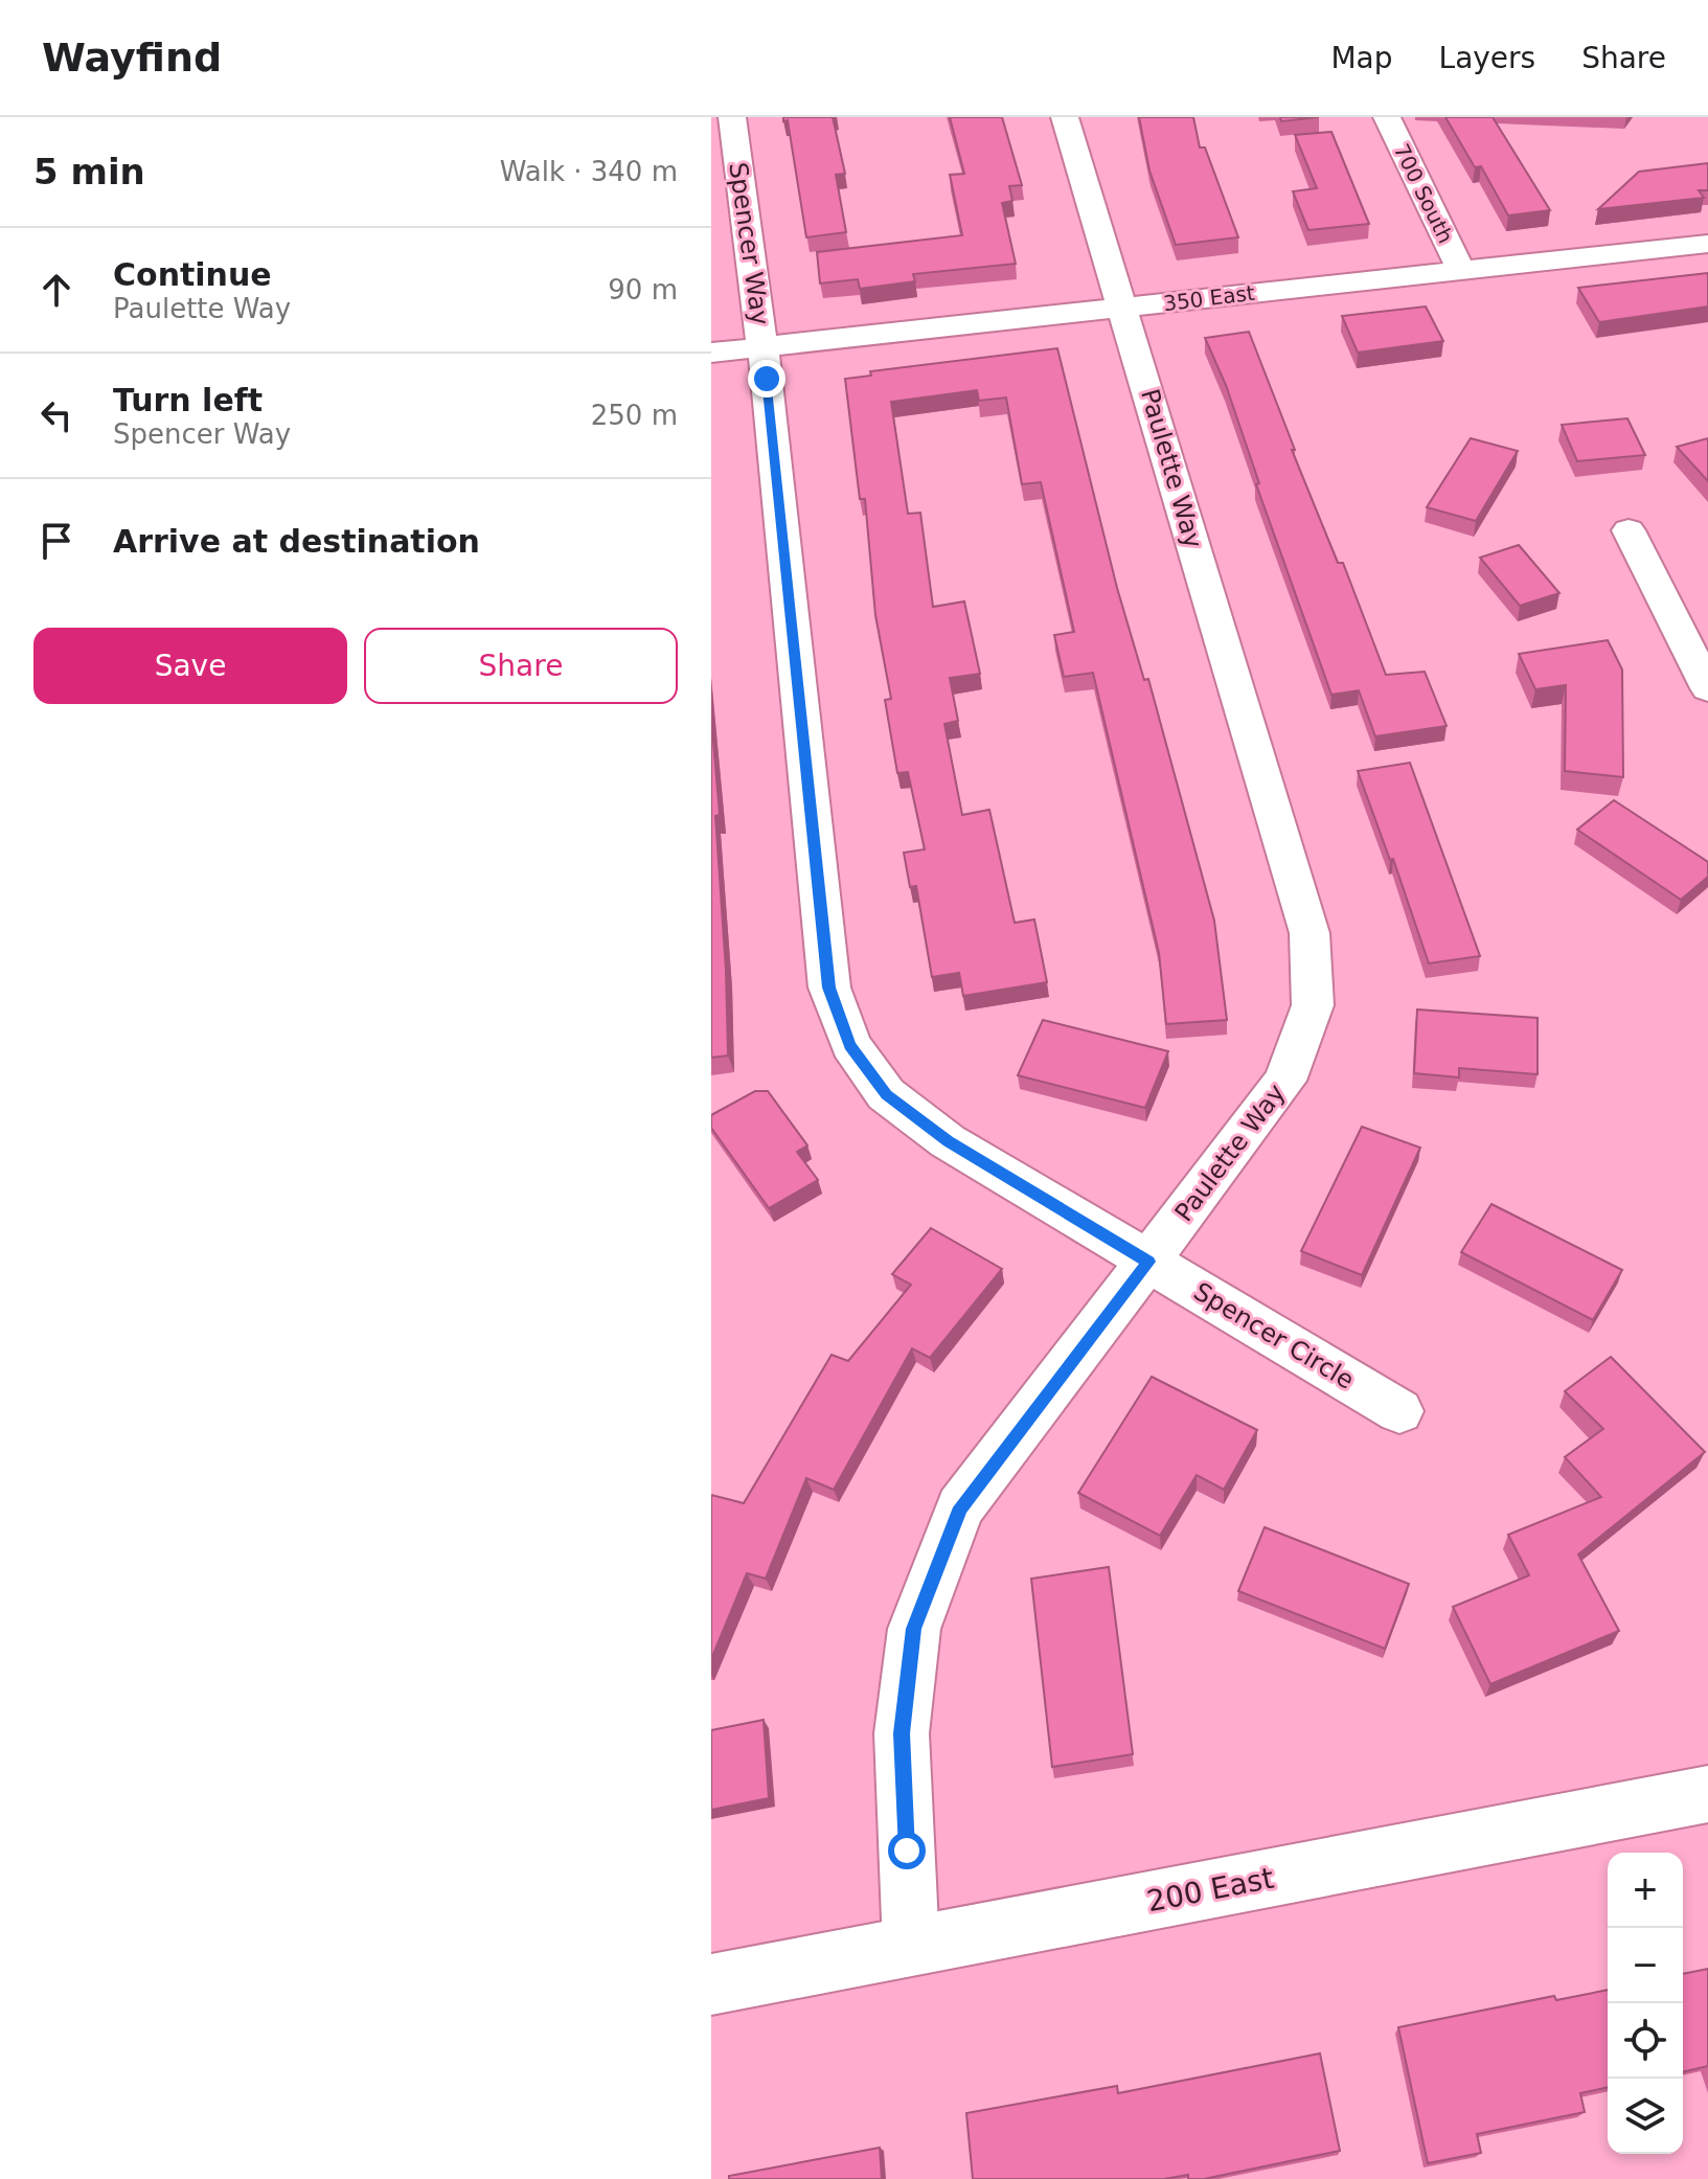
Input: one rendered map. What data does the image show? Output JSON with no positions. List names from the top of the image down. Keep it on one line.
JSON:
{"streets":{"main road":["200 East"],"street":["700 South","Spencer Way","350 East","Paulette Way","Spencer Circle"]},"crossings":[["700 South","350 East"],["Spencer Way","350 East"],["Spencer Way","Paulette Way"],["Spencer Way","Spencer Circle"],["350 East","Paulette Way"],["Paulette Way","Spencer Circle"],["Paulette Way","200 East"]],"page":{"header":"Wayfind","nav":["Map","Layers","Share"],"heading":["5 min","Walk · 340 m"],"list":[["Continue","Paulette Way","90 m"],["Turn left","Spencer Way","250 m"],"Arrive at destination"],"buttons":["Save","Share"],"map_buttons":["+","−"]}}
